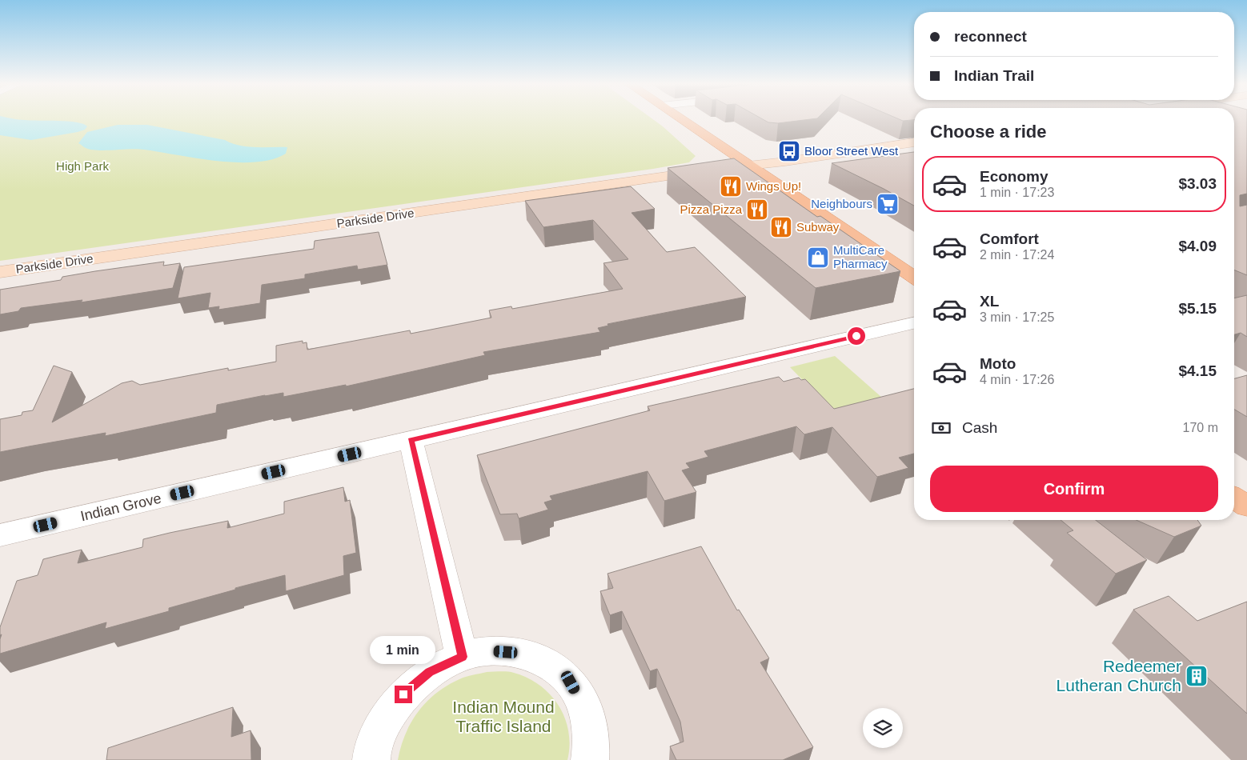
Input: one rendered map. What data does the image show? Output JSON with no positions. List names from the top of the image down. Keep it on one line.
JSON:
{"streets":{"main road":["Parkside Drive"],"street":["Indian Grove"]},"parks":["High Park","Indian Mound Traffic Island"],"places":{"bus stop":["Bloor Street West"],"restaurant":["Wings Up!","Pizza Pizza","Subway"],"supermarket":["Neighbours"],"shop":["MultiCare Pharmacy"],"building":["Redeemer Lutheran Church"]},"page":{"banner":["reconnect","Indian Trail"],"heading":"Choose a ride","list":[{"name":"Economy","note":"1 min · 17:23","value":"$3.03"},{"name":"Comfort","note":"2 min · 17:24","value":"$4.09"},{"name":"XL","note":"3 min · 17:25","value":"$5.15"},{"name":"Moto","note":"4 min · 17:26","value":"$4.15"}],"pay":["Cash","170 m"],"buttons":"Confirm","bubble":"1 min"}}
